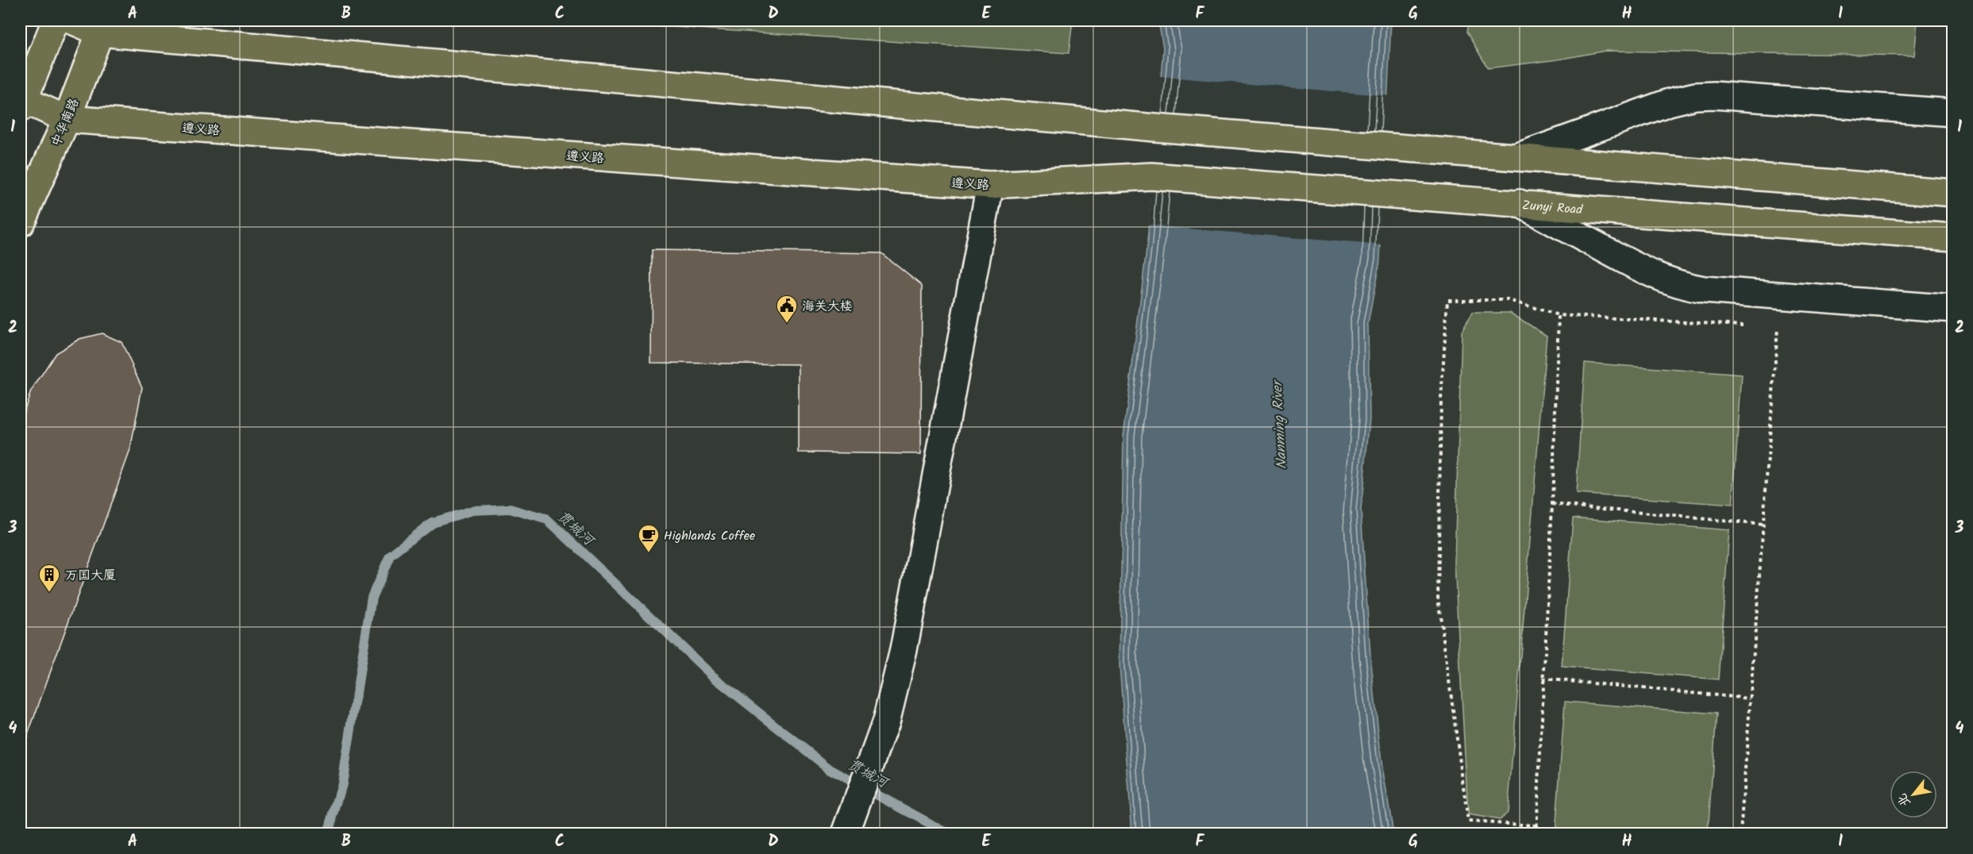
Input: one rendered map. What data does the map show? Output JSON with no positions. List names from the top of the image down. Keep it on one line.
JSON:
{"streets":{"main road":["中华南路","遵义路","Zunyi Road"]},"crossings":[["中华南路","遵义路"],["遵义路","Zunyi Road"]],"water":["Nanming River","贯城河"],"places":{"public building":["海关大楼"],"cafe":["Highlands Coffee"],"building":["万国大厦"]},"north":"bottom left","grid":{"columns":["A","B","C","D","E","F","G","H","I"],"rows":["1","2","3","4"]}}
